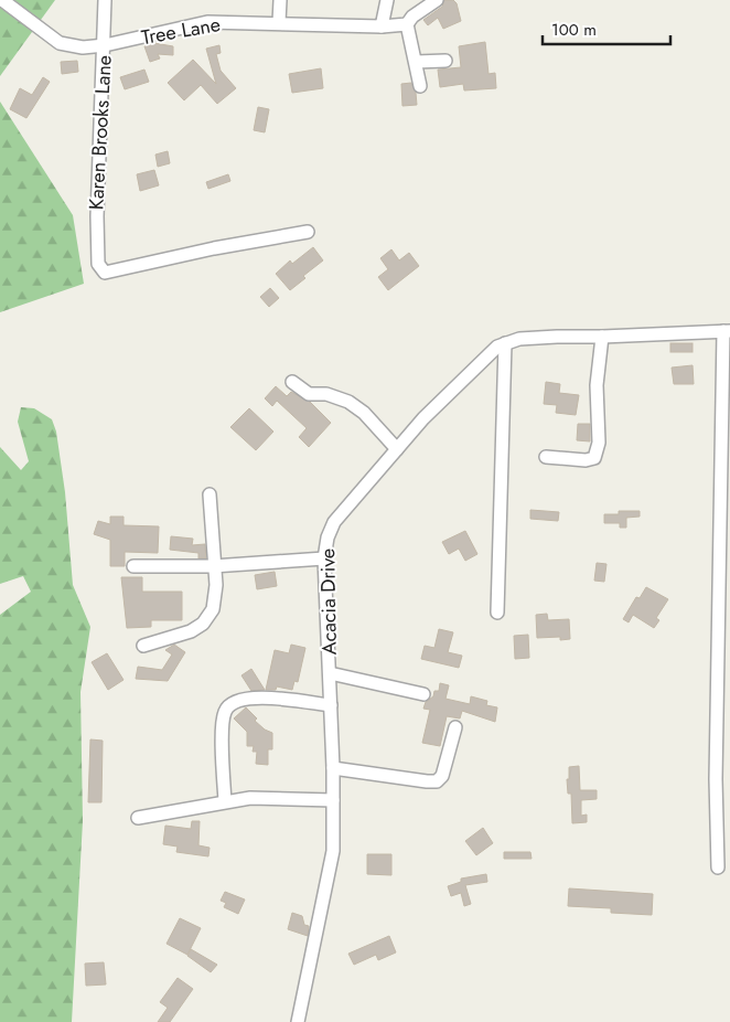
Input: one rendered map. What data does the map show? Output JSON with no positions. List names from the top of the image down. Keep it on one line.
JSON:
{"streets":{"street":["Tree Lane","Karen Brooks Lane","Acacia Drive"]},"crossings":[["Tree Lane","Karen Brooks Lane"]],"scale_bar":"100 m"}
